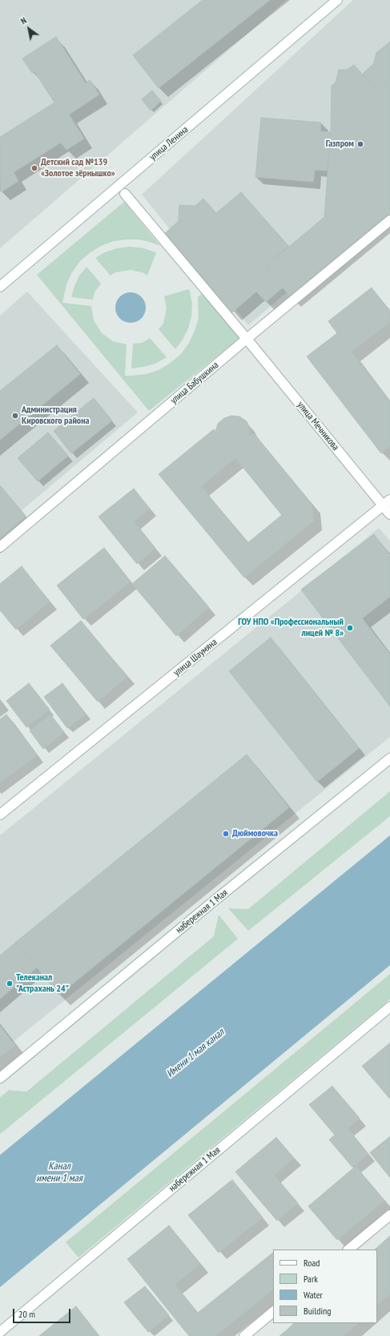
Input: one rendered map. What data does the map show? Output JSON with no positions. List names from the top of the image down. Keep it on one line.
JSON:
{"streets":{"street":["улица Ленина","улица Бабушкина","улица Мечникова","улица Шаумяна","набережная 1 Мая"]},"crossings":[["улица Бабушкина","улица Мечникова"],["улица Мечникова","улица Шаумяна"]],"water":["Имени 1 мая канал","Канал имени 1 мая"],"places":["Газпром","Детский сад №139 «Золотое зёрнышко»","Администрация Кировского района","ГОУ НПО «Профессиональный лицей № 8»","Дюймовочка","Телеканал \"Астрахань 24\""],"legend":["Road","Park","Water","Building"],"scale_bar":"20 m","north":"top left"}
